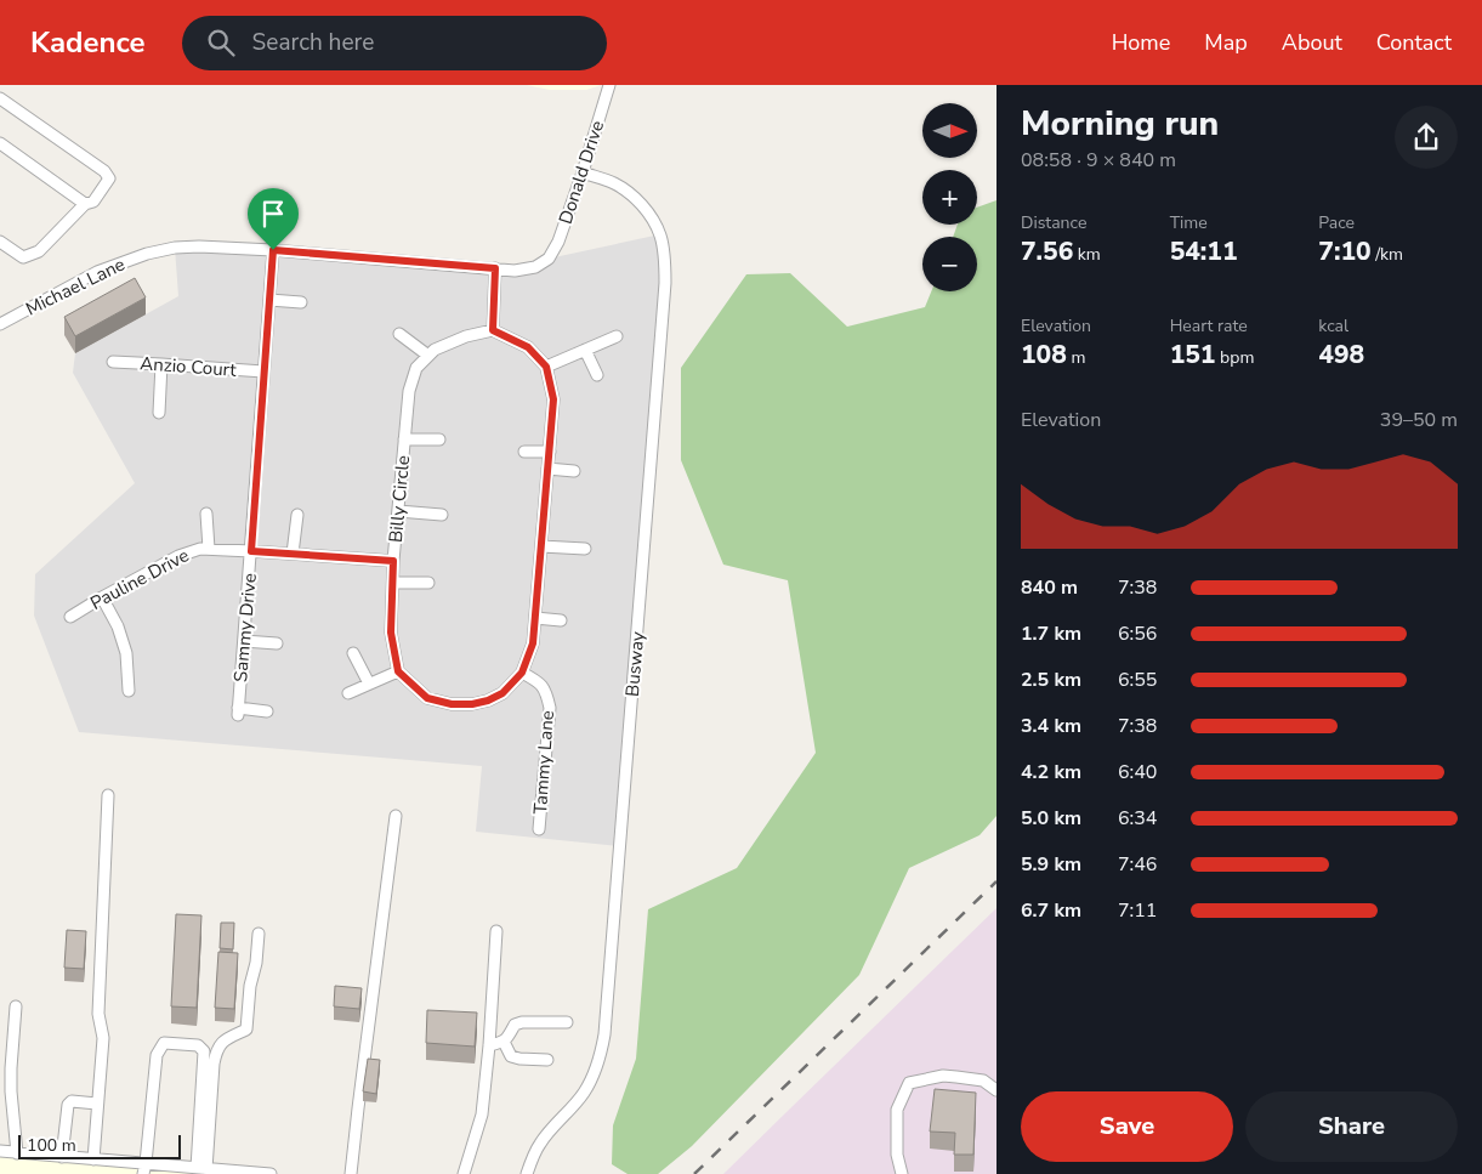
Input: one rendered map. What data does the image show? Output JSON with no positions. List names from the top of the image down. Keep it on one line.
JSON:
{"streets":{"street":["Donald Drive","Michael Lane","Anzio Court","Billy Circle","Pauline Drive","Sammy Drive","Busway","Tammy Lane"]},"crossings":[["Donald Drive","Michael Lane"],["Donald Drive","Busway"],["Michael Lane","Sammy Drive"],["Anzio Court","Sammy Drive"],["Billy Circle","Pauline Drive"],["Pauline Drive","Sammy Drive"]],"scale_bar":"100 m","north":"right","page":{"header":"Kadence","search":"Search here","nav":["Home","Map","About","Contact"],"heading":["Morning run","08:58 · 9 × 840 m"],"map_buttons":["+","−"],"stats":[["Distance","7.56 km"],["Time","54:11"],["Pace","7:10 /km"],["Elevation","108 m"],["Heart rate","151 bpm"],["kcal","498"]],"chart":["Elevation","39–50 m"],"list":[{"name":"840 m","note":"7:38"},{"name":"1.7 km","note":"6:56"},{"name":"2.5 km","note":"6:55"},{"name":"3.4 km","note":"7:38"},{"name":"4.2 km","note":"6:40"},{"name":"5.0 km","note":"6:34"},{"name":"5.9 km","note":"7:46"},{"name":"6.7 km","note":"7:11"}],"buttons":["Save","Share"],"scale":"100 m"}}
